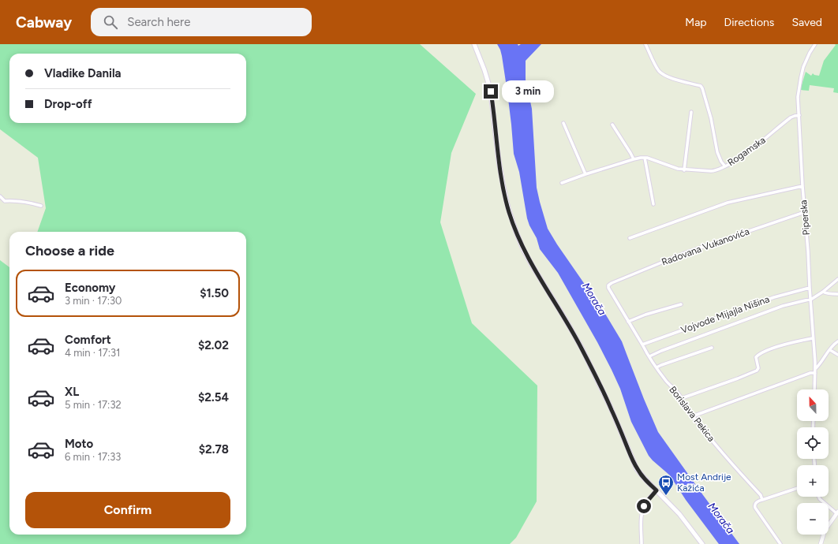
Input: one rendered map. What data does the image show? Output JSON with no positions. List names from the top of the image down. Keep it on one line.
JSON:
{"streets":{"street":["Rogamska","Piperska","Radovana Vukanovića","Vojvode Mijajla Nišina","Borislava Pekica"]},"crossings":[["Rogamska","Piperska"],["Piperska","Radovana Vukanovića"],["Piperska","Vojvode Mijajla Nišina"],["Radovana Vukanovića","Borislava Pekica"],["Vojvode Mijajla Nišina","Borislava Pekica"]],"water":["Morača"],"places":{"bus stop":["Most Andrije Kažića"]},"north":"top","page":{"header":"Cabway","search":"Search here","nav":["Map","Directions","Saved"],"banner":["Vladike Danila","Drop-off"],"bubble":"3 min","heading":"Choose a ride","list":[{"name":"Economy","note":"3 min · 17:30","value":"$1.50"},{"name":"Comfort","note":"4 min · 17:31","value":"$2.02"},{"name":"XL","note":"5 min · 17:32","value":"$2.54"},{"name":"Moto","note":"6 min · 17:33","value":"$2.78"}],"map_buttons":["+","−"],"buttons":"Confirm"}}
